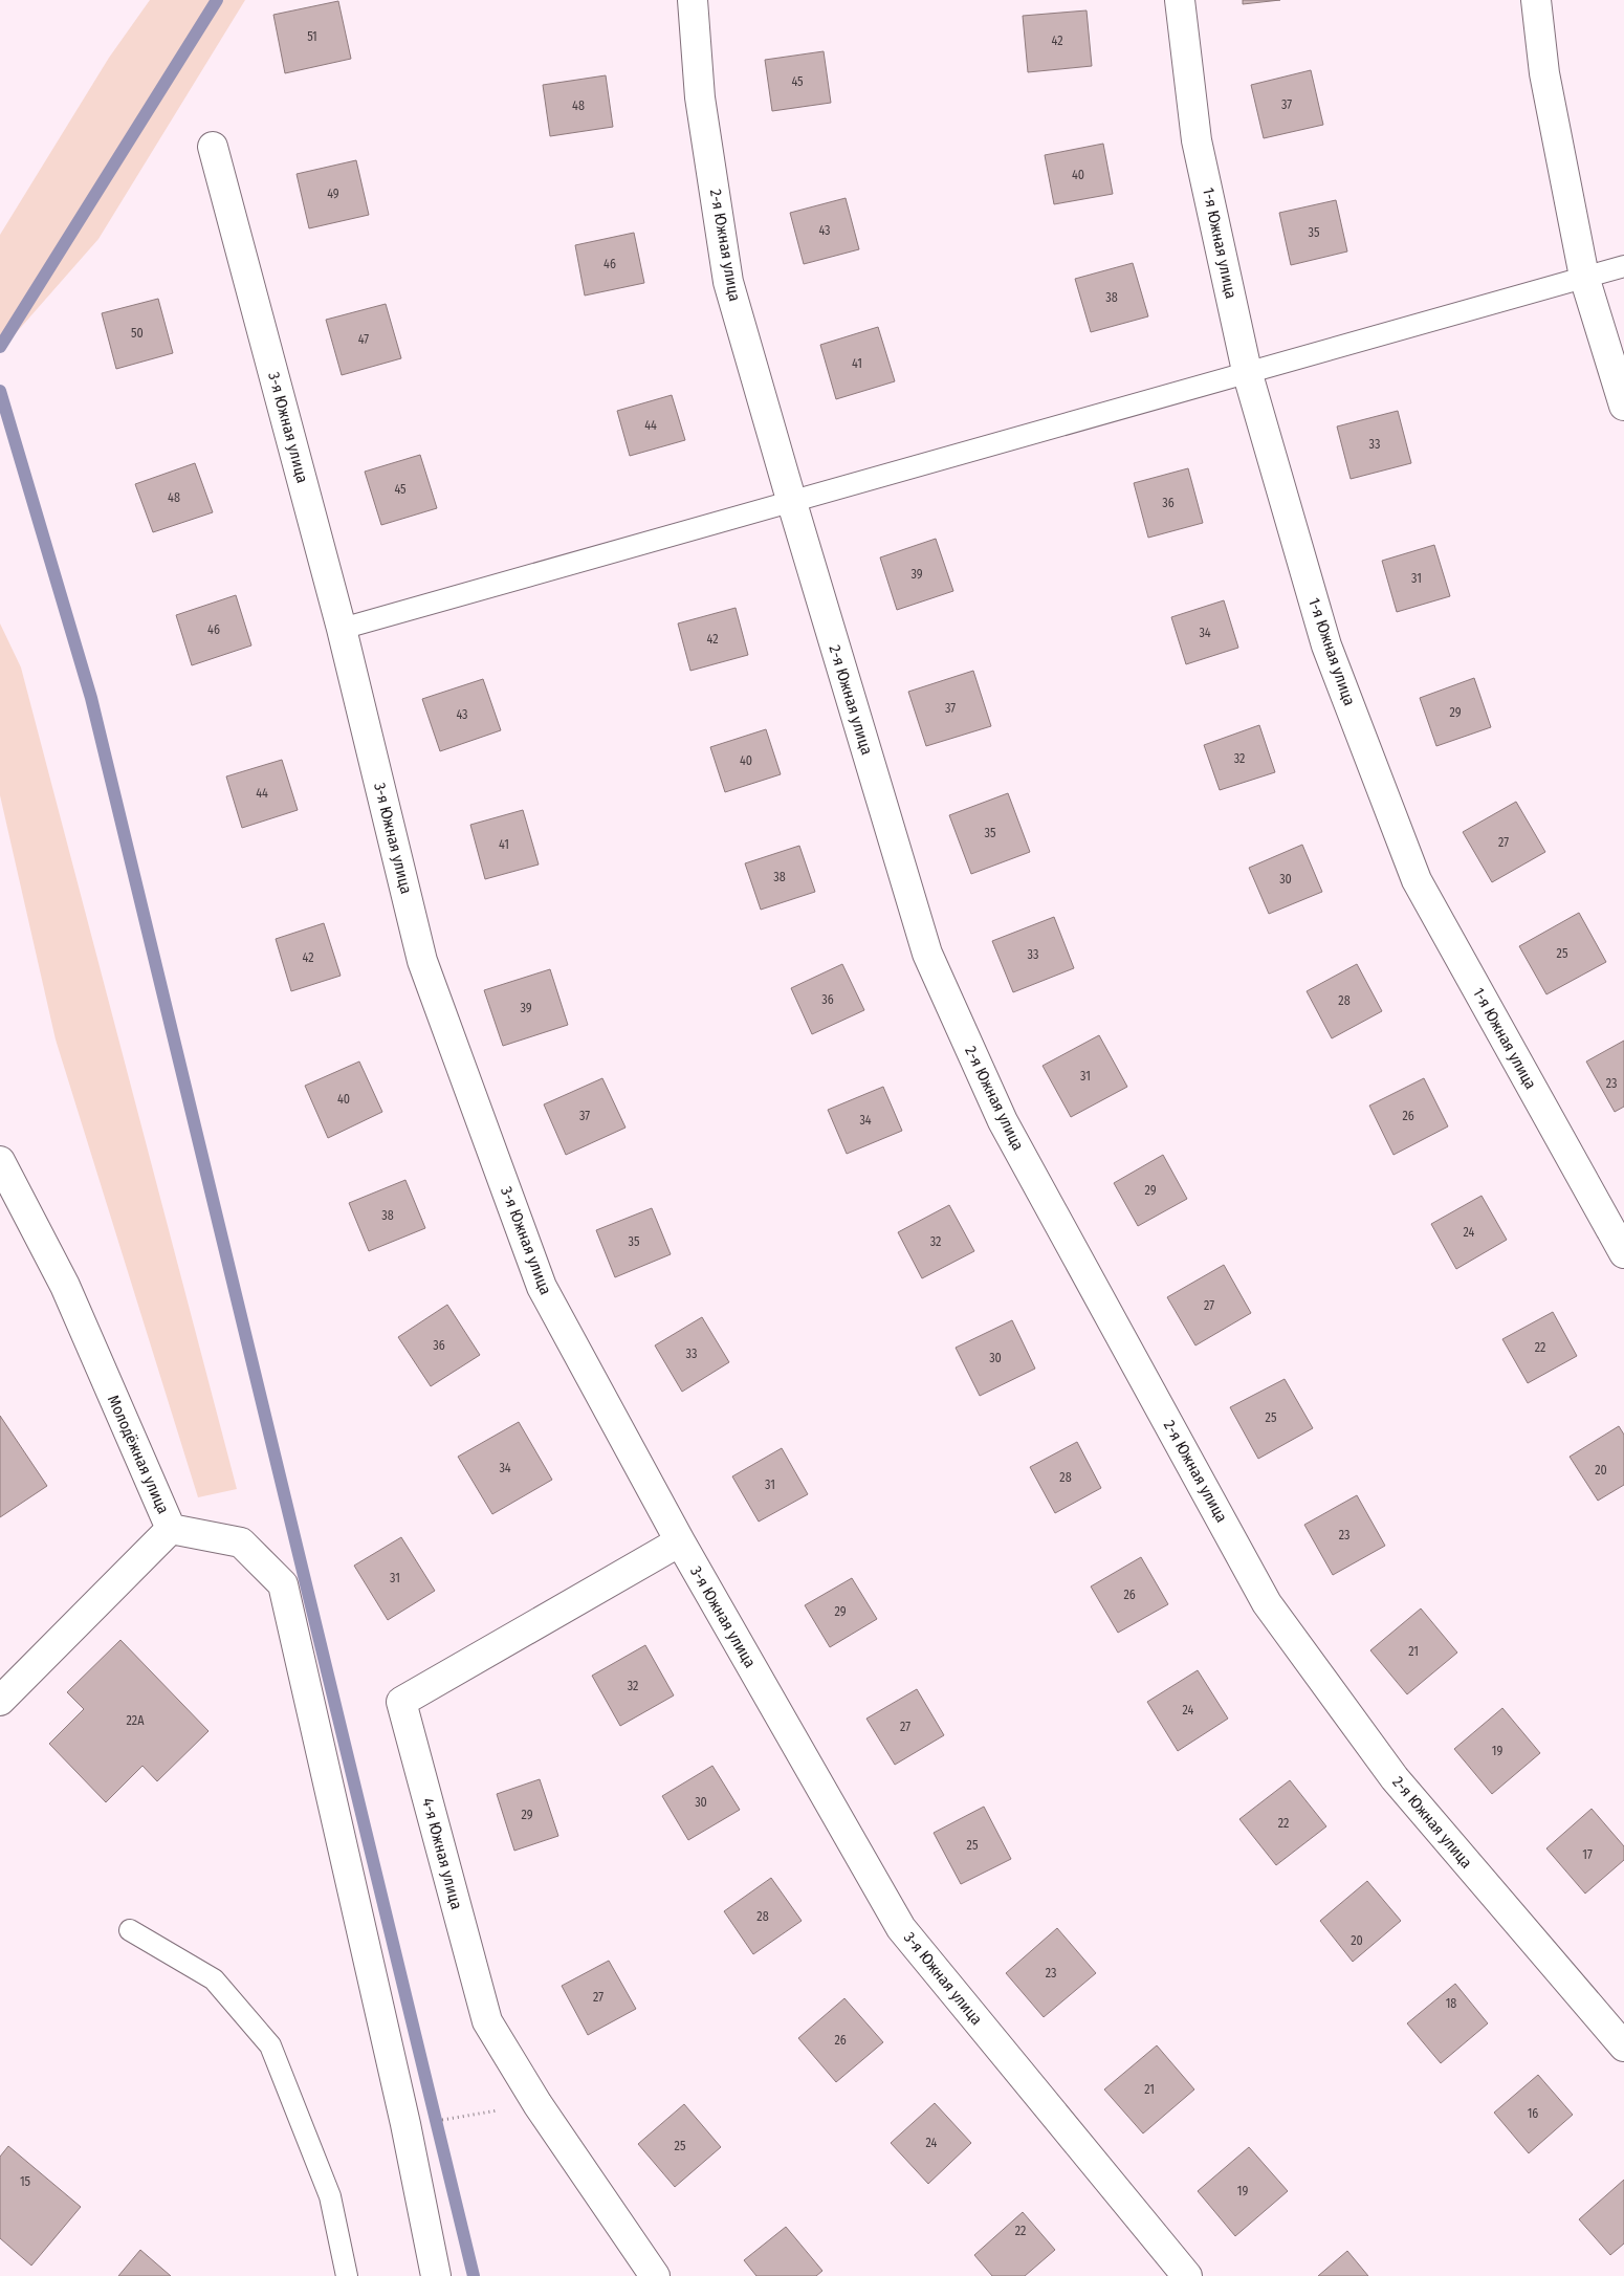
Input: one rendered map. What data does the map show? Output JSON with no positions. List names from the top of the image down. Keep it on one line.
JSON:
{"streets":{"street":["1-я Южная улица","2-я Южная улица","3-я Южная улица","Молодёжная улица","4-я Южная улица"]},"crossings":[["3-я Южная улица","4-я Южная улица"]],"house_numbers":["51","42","45","37","48","40","49","43","35","46","38","50","47","41","44","33","45","48","36","39","31","46","34","42","37","29","43","32","40","44","35","27","41","38","30","25","33","42","36","28","39","31","23","40","37","26","34","29","38","24","35","32","27","36","22","33","30","25","34","20","28","31","23","31","26","29","21","32","24","22А","27","19","30","29","22","25","17","28","20","23","27","18","26","21","16","24","25","15","19","22"]}
